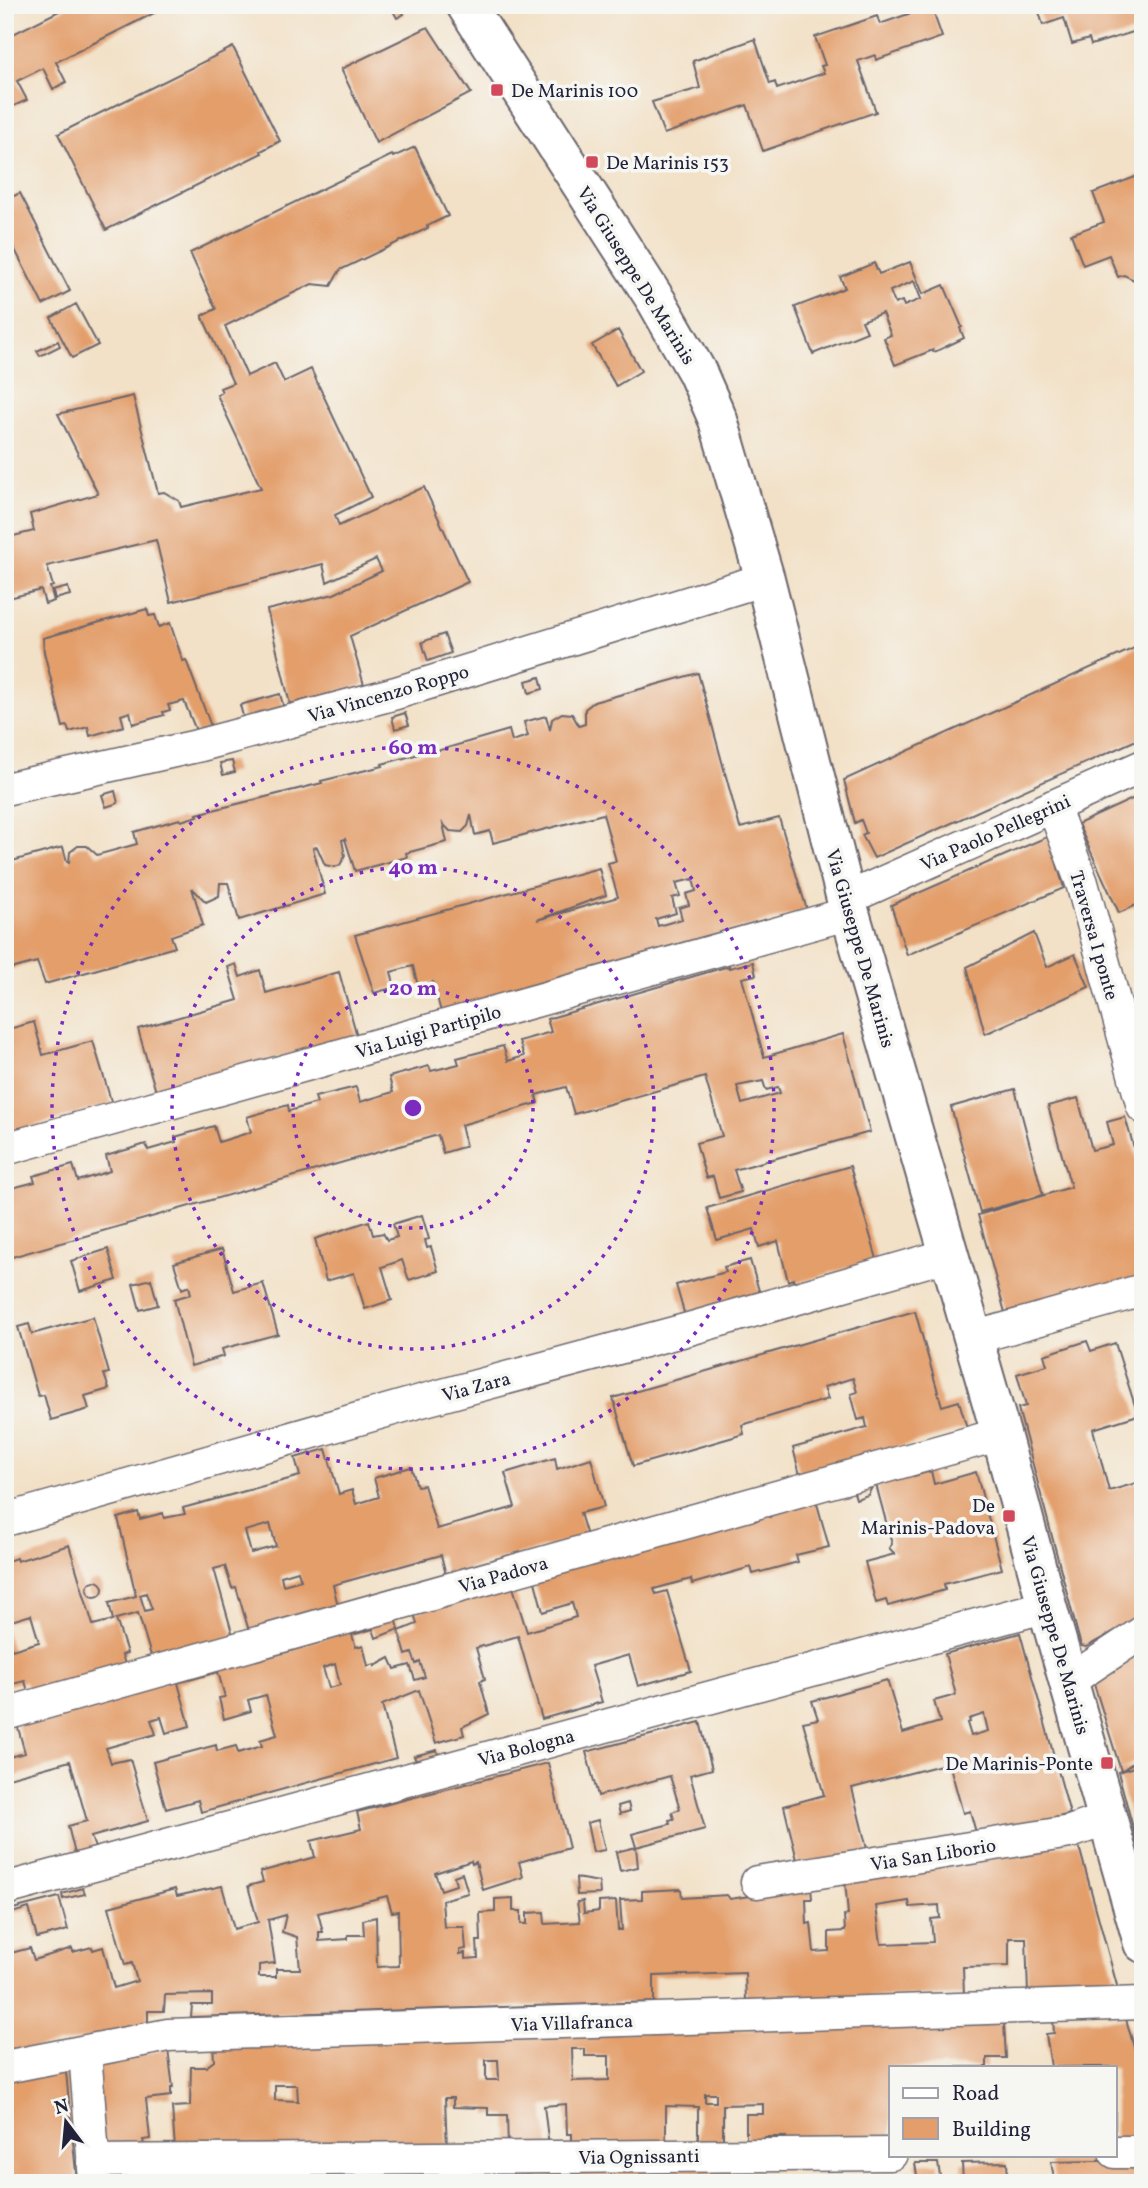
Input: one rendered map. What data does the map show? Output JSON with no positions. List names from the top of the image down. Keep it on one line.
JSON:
{"streets":{"street":["Via Giuseppe De Marinis","Via Vincenzo Roppo","Via Paolo Pellegrini","Traversa I ponte","Via Luigi Partipilo","Via Zara","Via Padova","Via Bologna","Via San Liborio","Via Villafranca","Via Ognissanti"]},"crossings":[["Via Giuseppe De Marinis","Via Vincenzo Roppo"],["Via Giuseppe De Marinis","Via Paolo Pellegrini"],["Via Giuseppe De Marinis","Via Luigi Partipilo"],["Via Giuseppe De Marinis","Via Zara"],["Via Giuseppe De Marinis","Via Padova"],["Via Giuseppe De Marinis","Via Bologna"],["Via Giuseppe De Marinis","Via San Liborio"],["Via Paolo Pellegrini","Traversa I ponte"],["Via Paolo Pellegrini","Via Luigi Partipilo"]],"places":{"transit":["De Marinis 100","De Marinis 153","De Marinis-Padova","De Marinis-Ponte"]},"legend":["Road","Building"],"north":"top","rings":["60 m","40 m","20 m"]}
